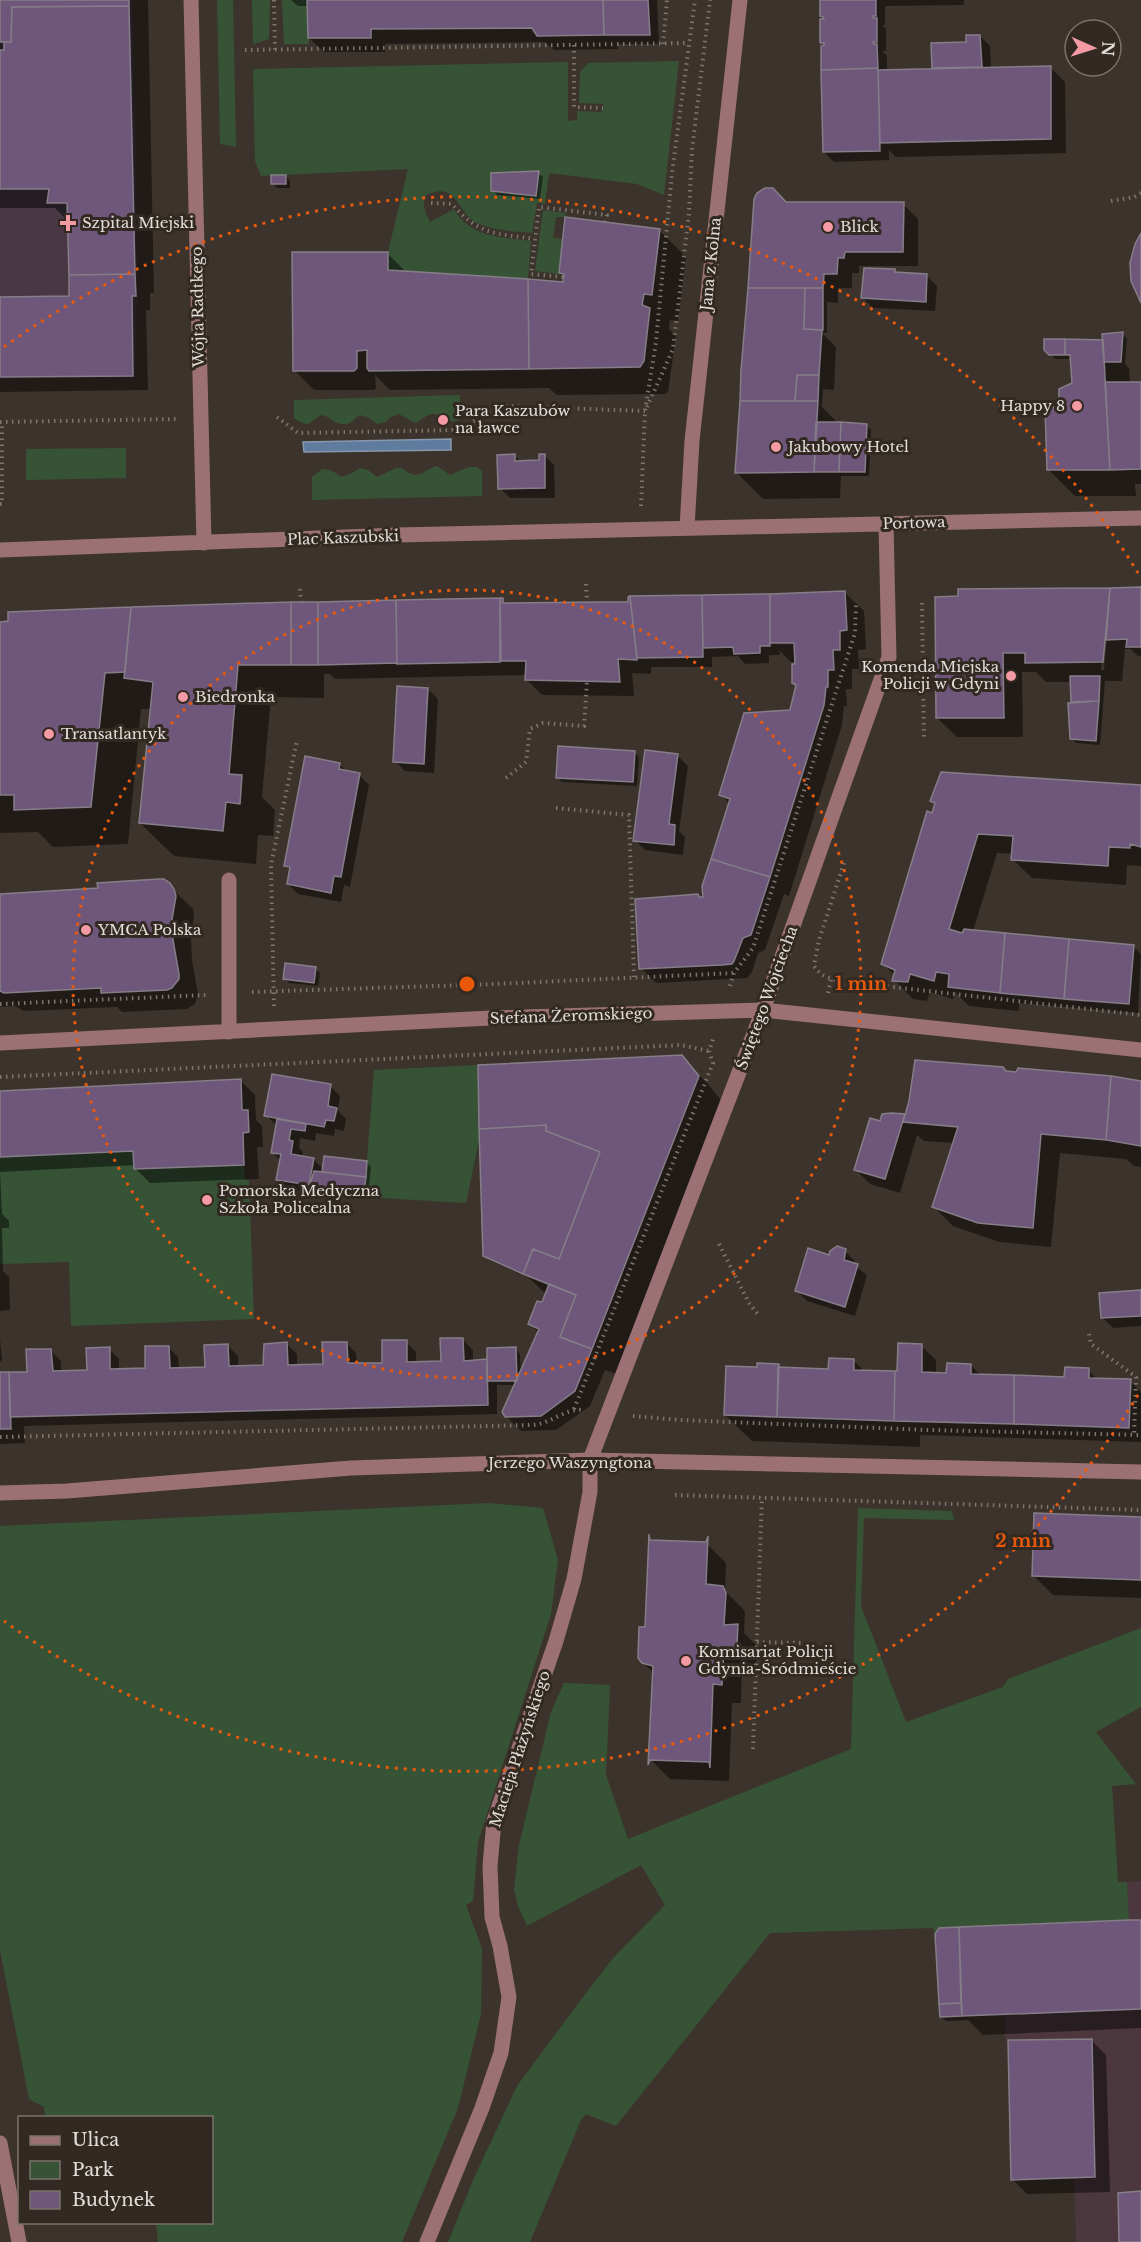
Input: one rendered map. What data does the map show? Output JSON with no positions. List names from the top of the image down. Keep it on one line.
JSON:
{"streets":{"street":["Jana z Kolna","Wójta Radtkego","Portowa","Plac Kaszubski","Świętego Wojciecha","Stefana Żeromskiego","Jerzego Waszyngtona","Macieja Płażyńskiego"]},"crossings":[["Jana z Kolna","Portowa"],["Jana z Kolna","Plac Kaszubski"],["Wójta Radtkego","Plac Kaszubski"],["Portowa","Plac Kaszubski"],["Portowa","Świętego Wojciecha"],["Świętego Wojciecha","Stefana Żeromskiego"],["Świętego Wojciecha","Jerzego Waszyngtona"],["Świętego Wojciecha","Macieja Płażyńskiego"],["Jerzego Waszyngtona","Macieja Płażyńskiego"]],"places":{"health":["Szpital Miejski"],"other":["Blick","Happy 8","Para Kaszubów na ławce","Jakubowy Hotel","Komenda Miejska Policji w Gdyni","Biedronka","Transatlantyk","YMCA Polska","Pomorska Medyczna Szkoła Policealna","Komisariat Policji Gdynia-Śródmieście"]},"legend":["Ulica","Park","Budynek"],"north":"right","rings":["1 min","2 min"]}
